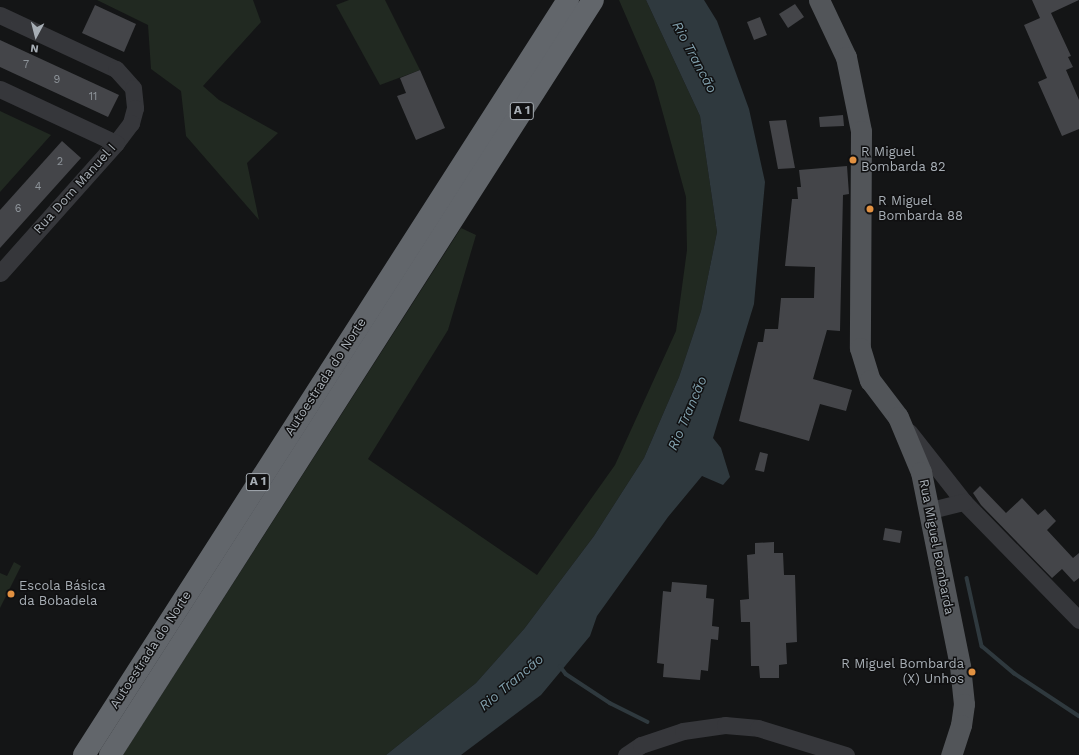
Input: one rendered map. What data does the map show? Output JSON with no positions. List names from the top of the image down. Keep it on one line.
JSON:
{"streets":{"highway":["A 1","Autoestrada do Norte"],"main road":["Rua Miguel Bombarda"],"street":["Rua Dom Manuel I"]},"water":["Rio Trancão"],"places":["R Miguel Bombarda 82","R Miguel Bombarda 88","Escola Básica da Bobadela","R Miguel Bombarda (X) Unhos"],"house_numbers":["7","9","11","2","4","6"],"north":"bottom"}
